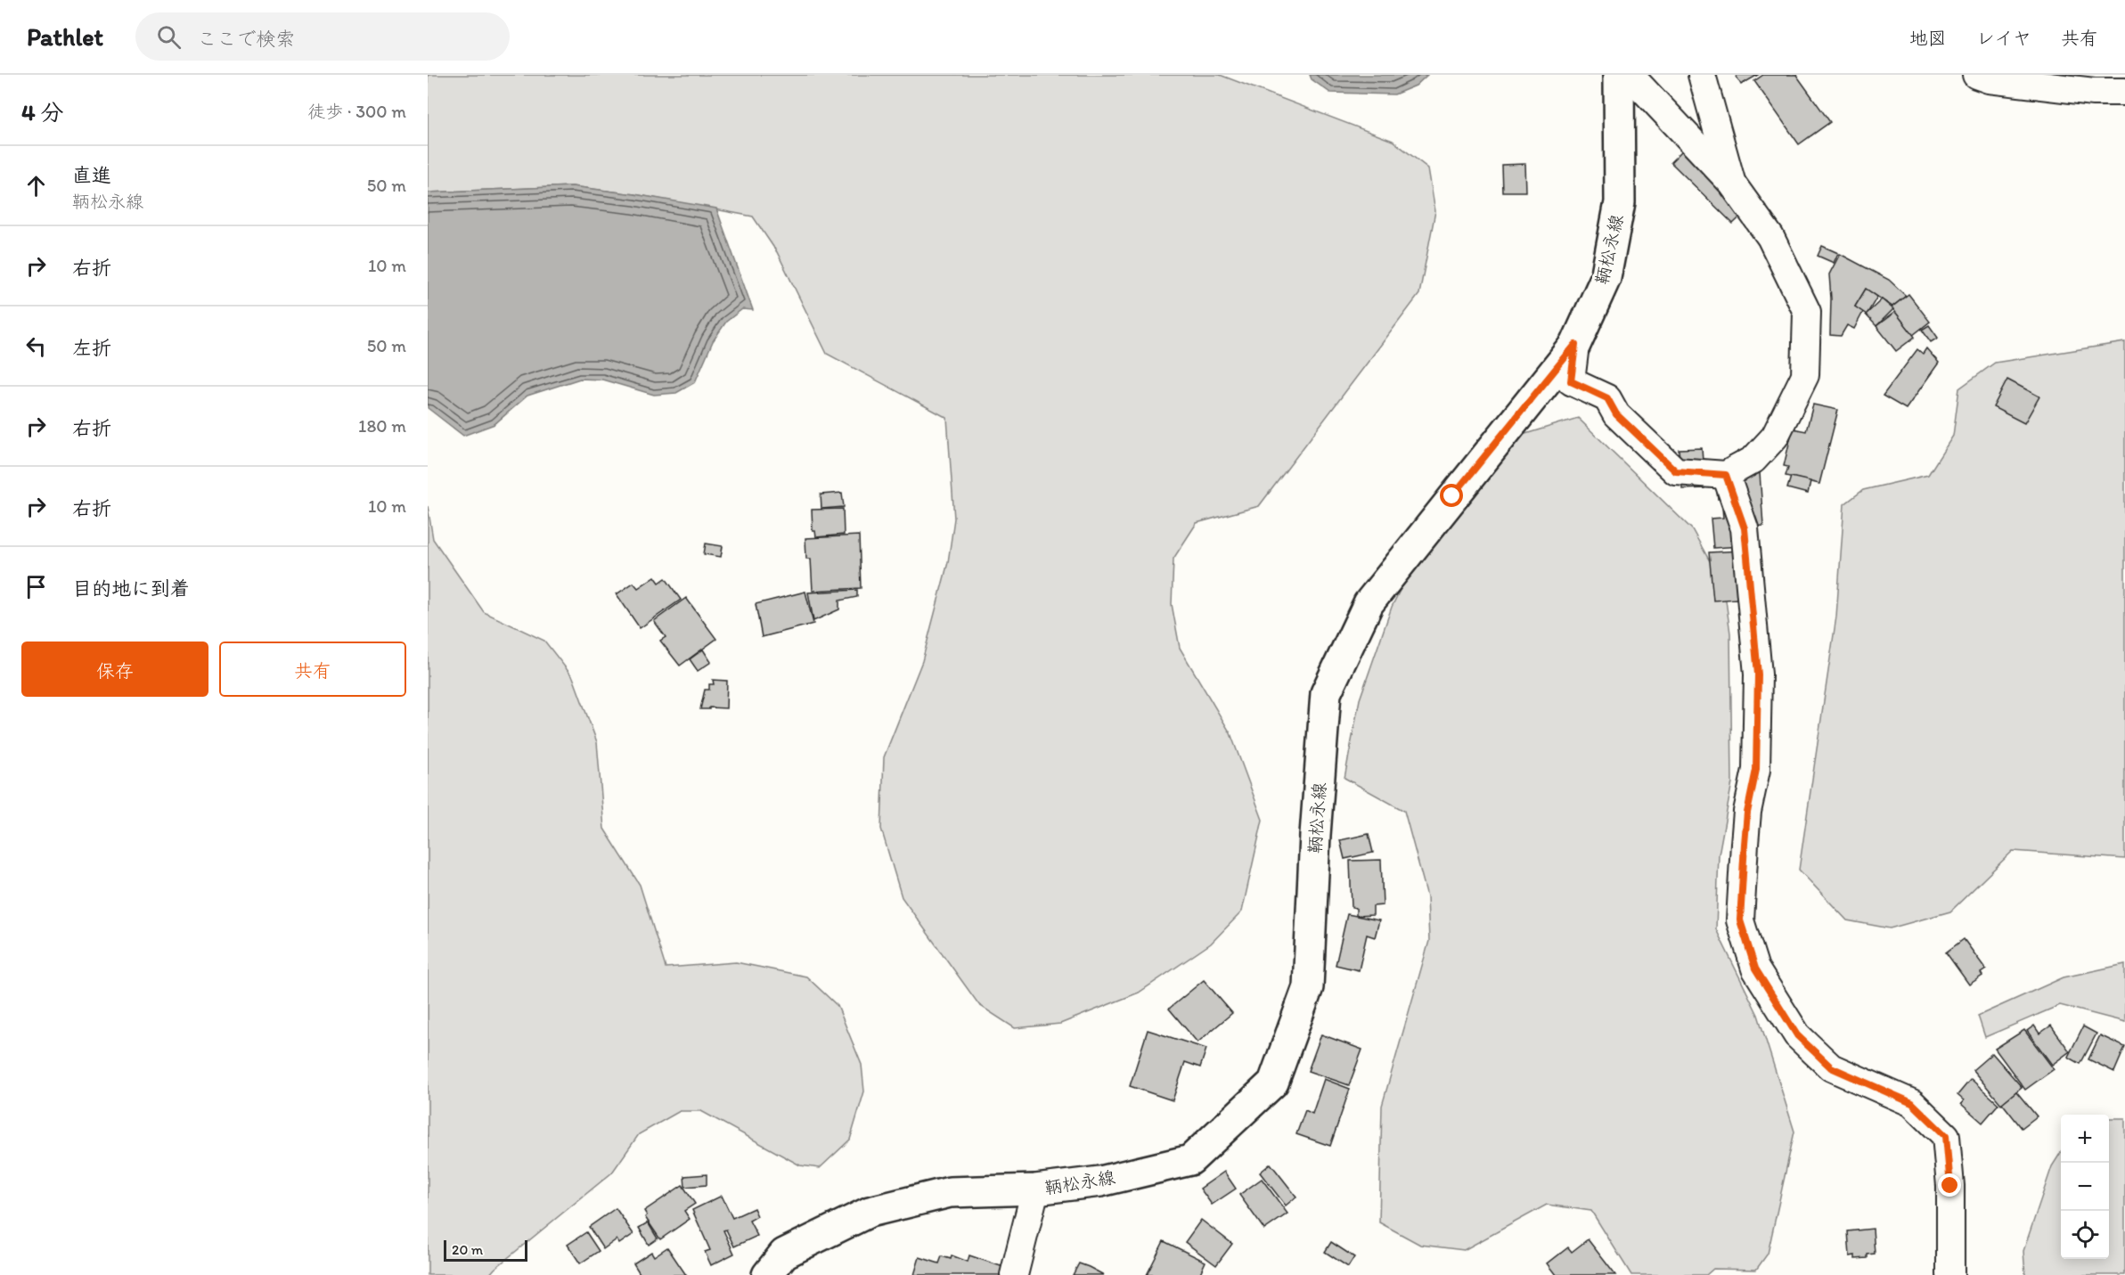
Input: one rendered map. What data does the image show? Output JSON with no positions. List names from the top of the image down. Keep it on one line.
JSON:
{"streets":{"main road":["鞆松永線"]},"scale_bar":"20 m","page":{"header":"Pathlet","search":"ここで検索","nav":["地図","レイヤ","共有"],"heading":["4 分","徒歩 · 300 m"],"list":[["直進","鞆松永線","50 m"],["右折","10 m"],["左折","50 m"],["右折","180 m"],["右折","10 m"],"目的地に到着"],"buttons":["保存","共有"],"map_buttons":["+","−"],"scale":"20 m"}}
